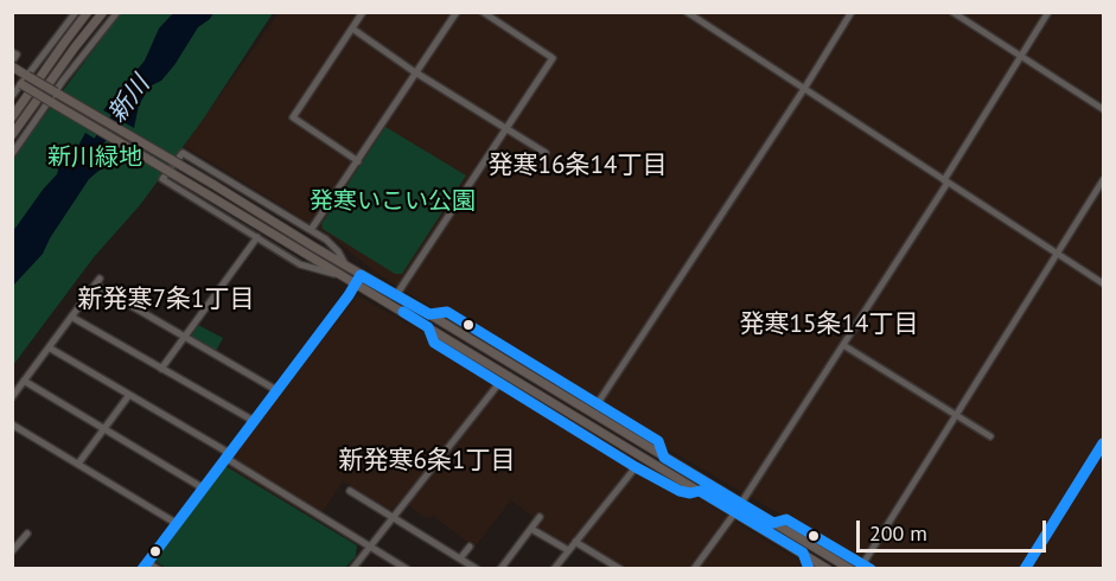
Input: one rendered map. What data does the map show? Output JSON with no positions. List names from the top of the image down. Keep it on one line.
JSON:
{"districts":["発寒16条14丁目","新発寒7条1丁目","発寒15条14丁目","新発寒6条1丁目"],"water":["新川"],"parks":["新川緑地","発寒いこい公園"],"scale_bar":"200 m"}
